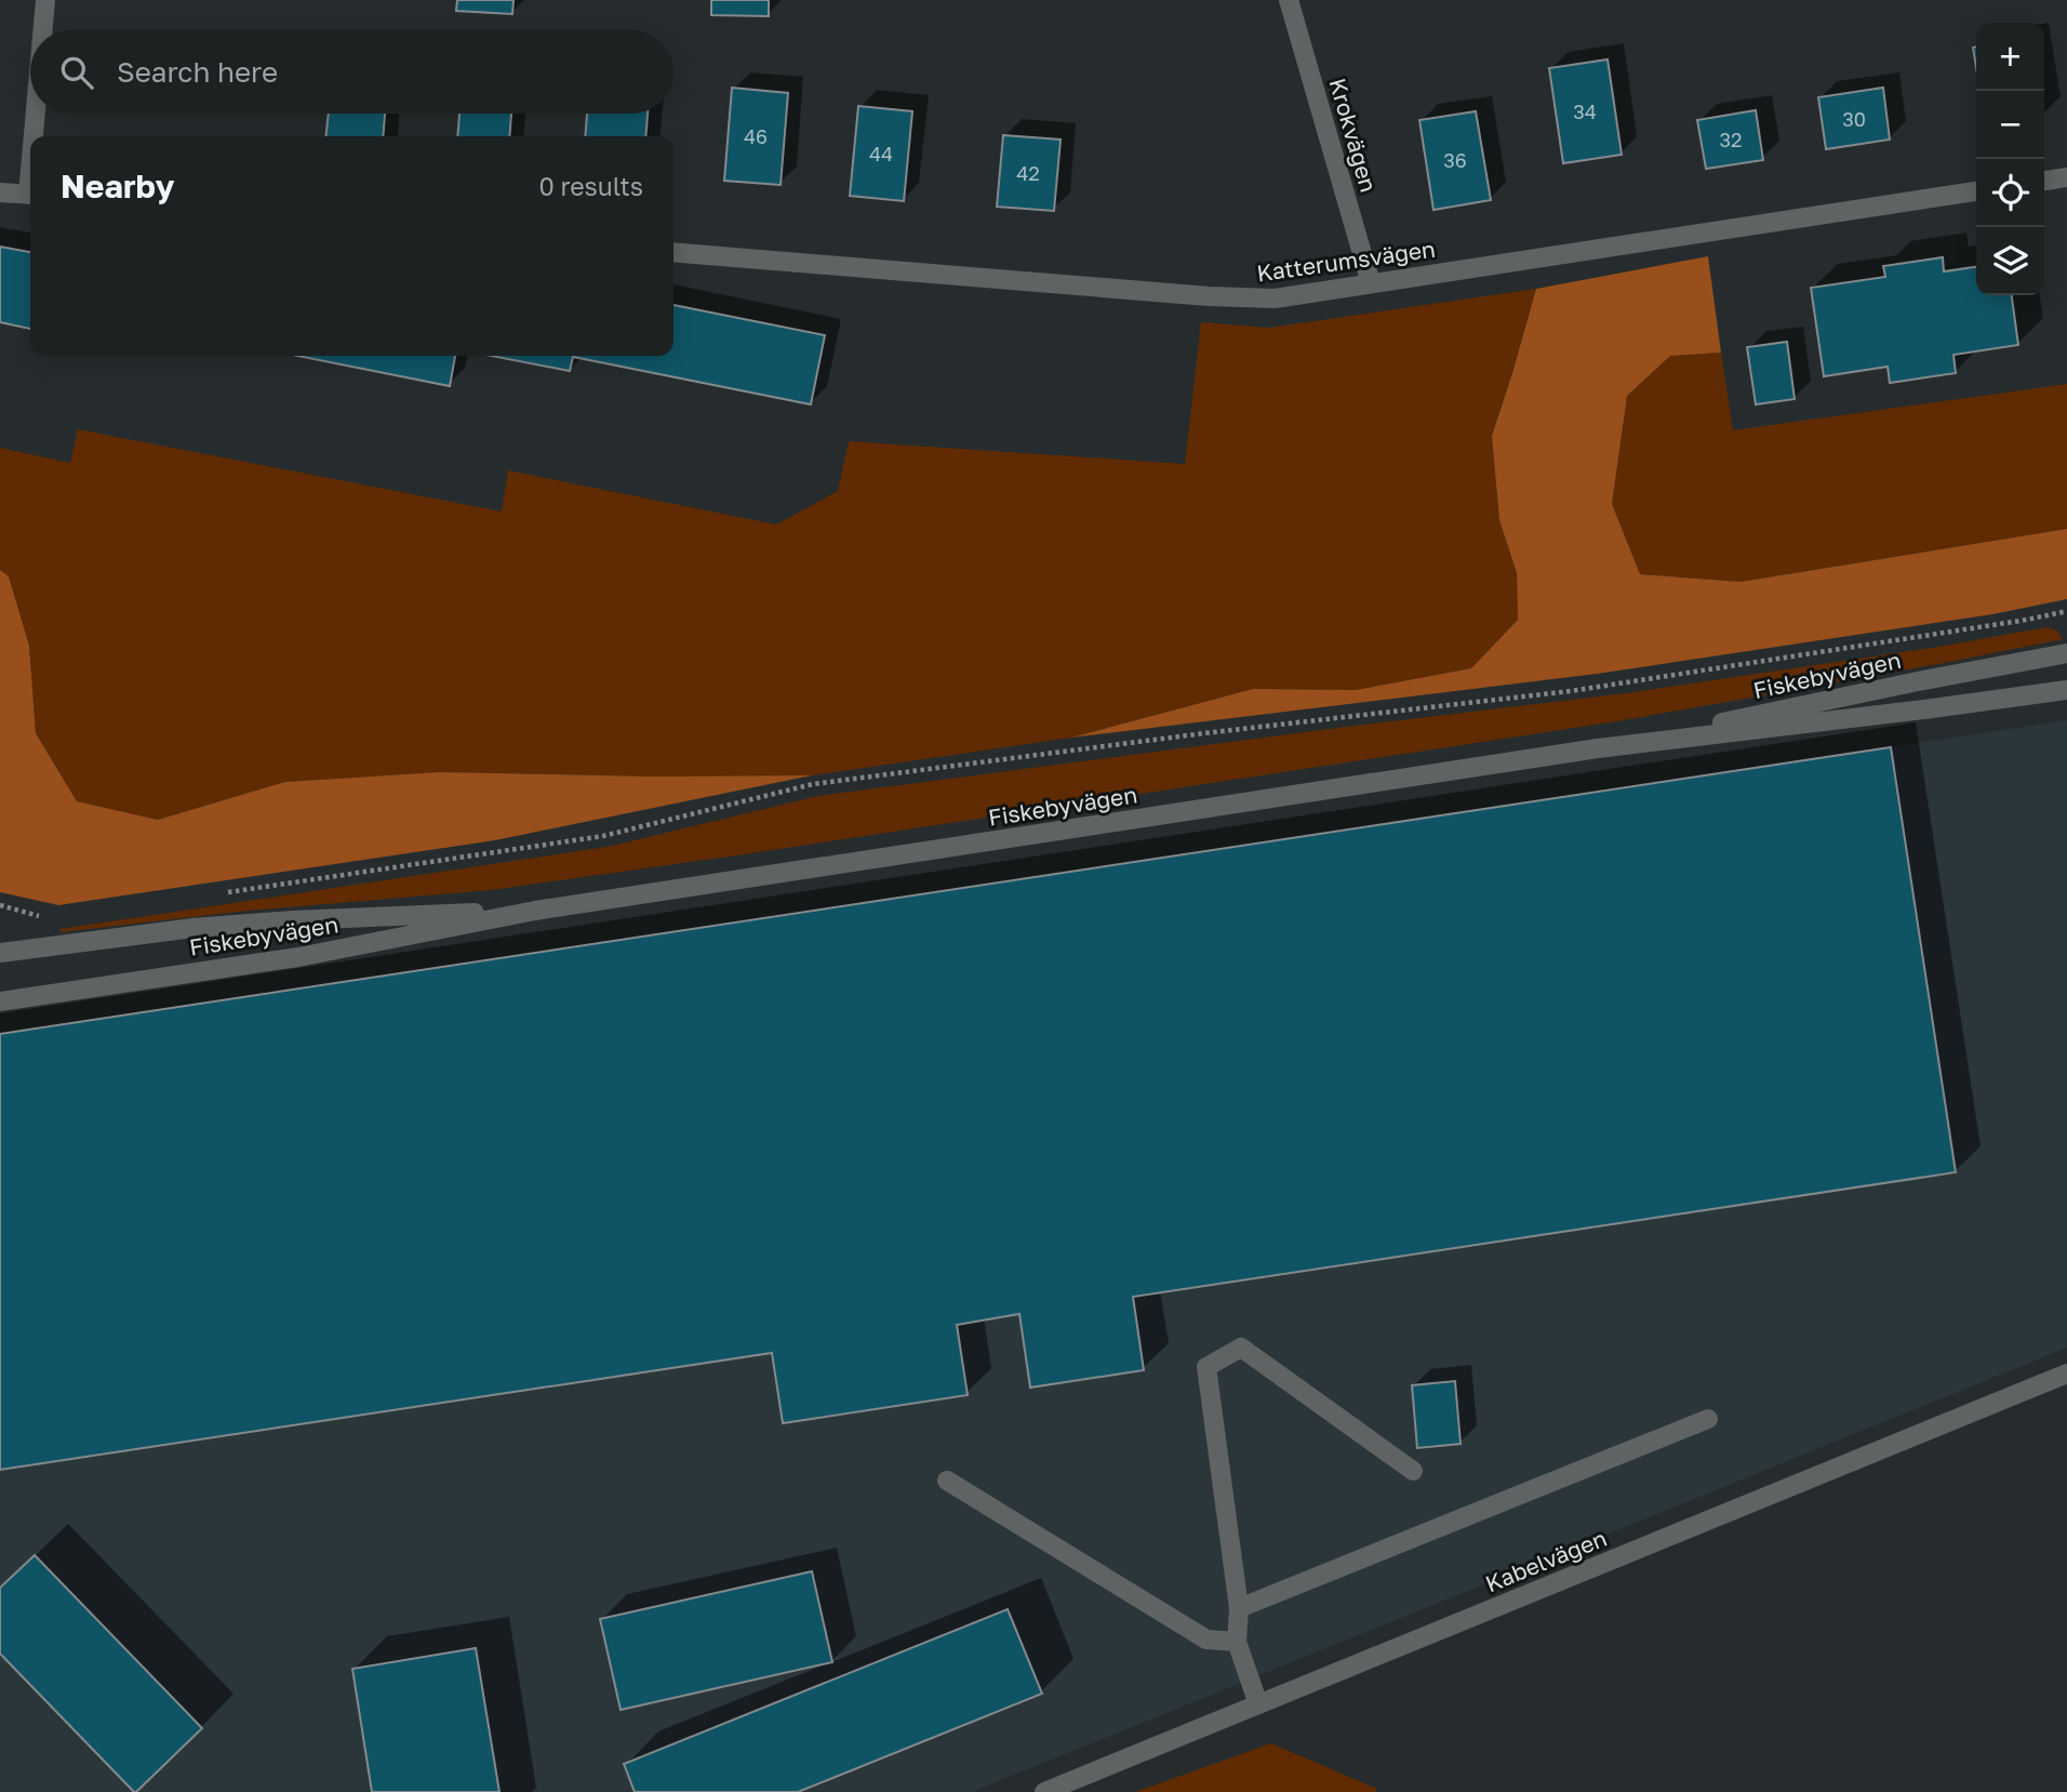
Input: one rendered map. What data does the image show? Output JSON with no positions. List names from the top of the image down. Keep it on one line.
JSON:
{"streets":{"street":["Krokvägen","Katterumsvägen","Fiskebyvägen","Kabelvägen"]},"crossings":[["Krokvägen","Katterumsvägen"]],"house_numbers":["34","30","46","32","44","36","42"],"page":{"map_buttons":["+","−"],"search":"Search here","heading":["Nearby","0 results"]}}
